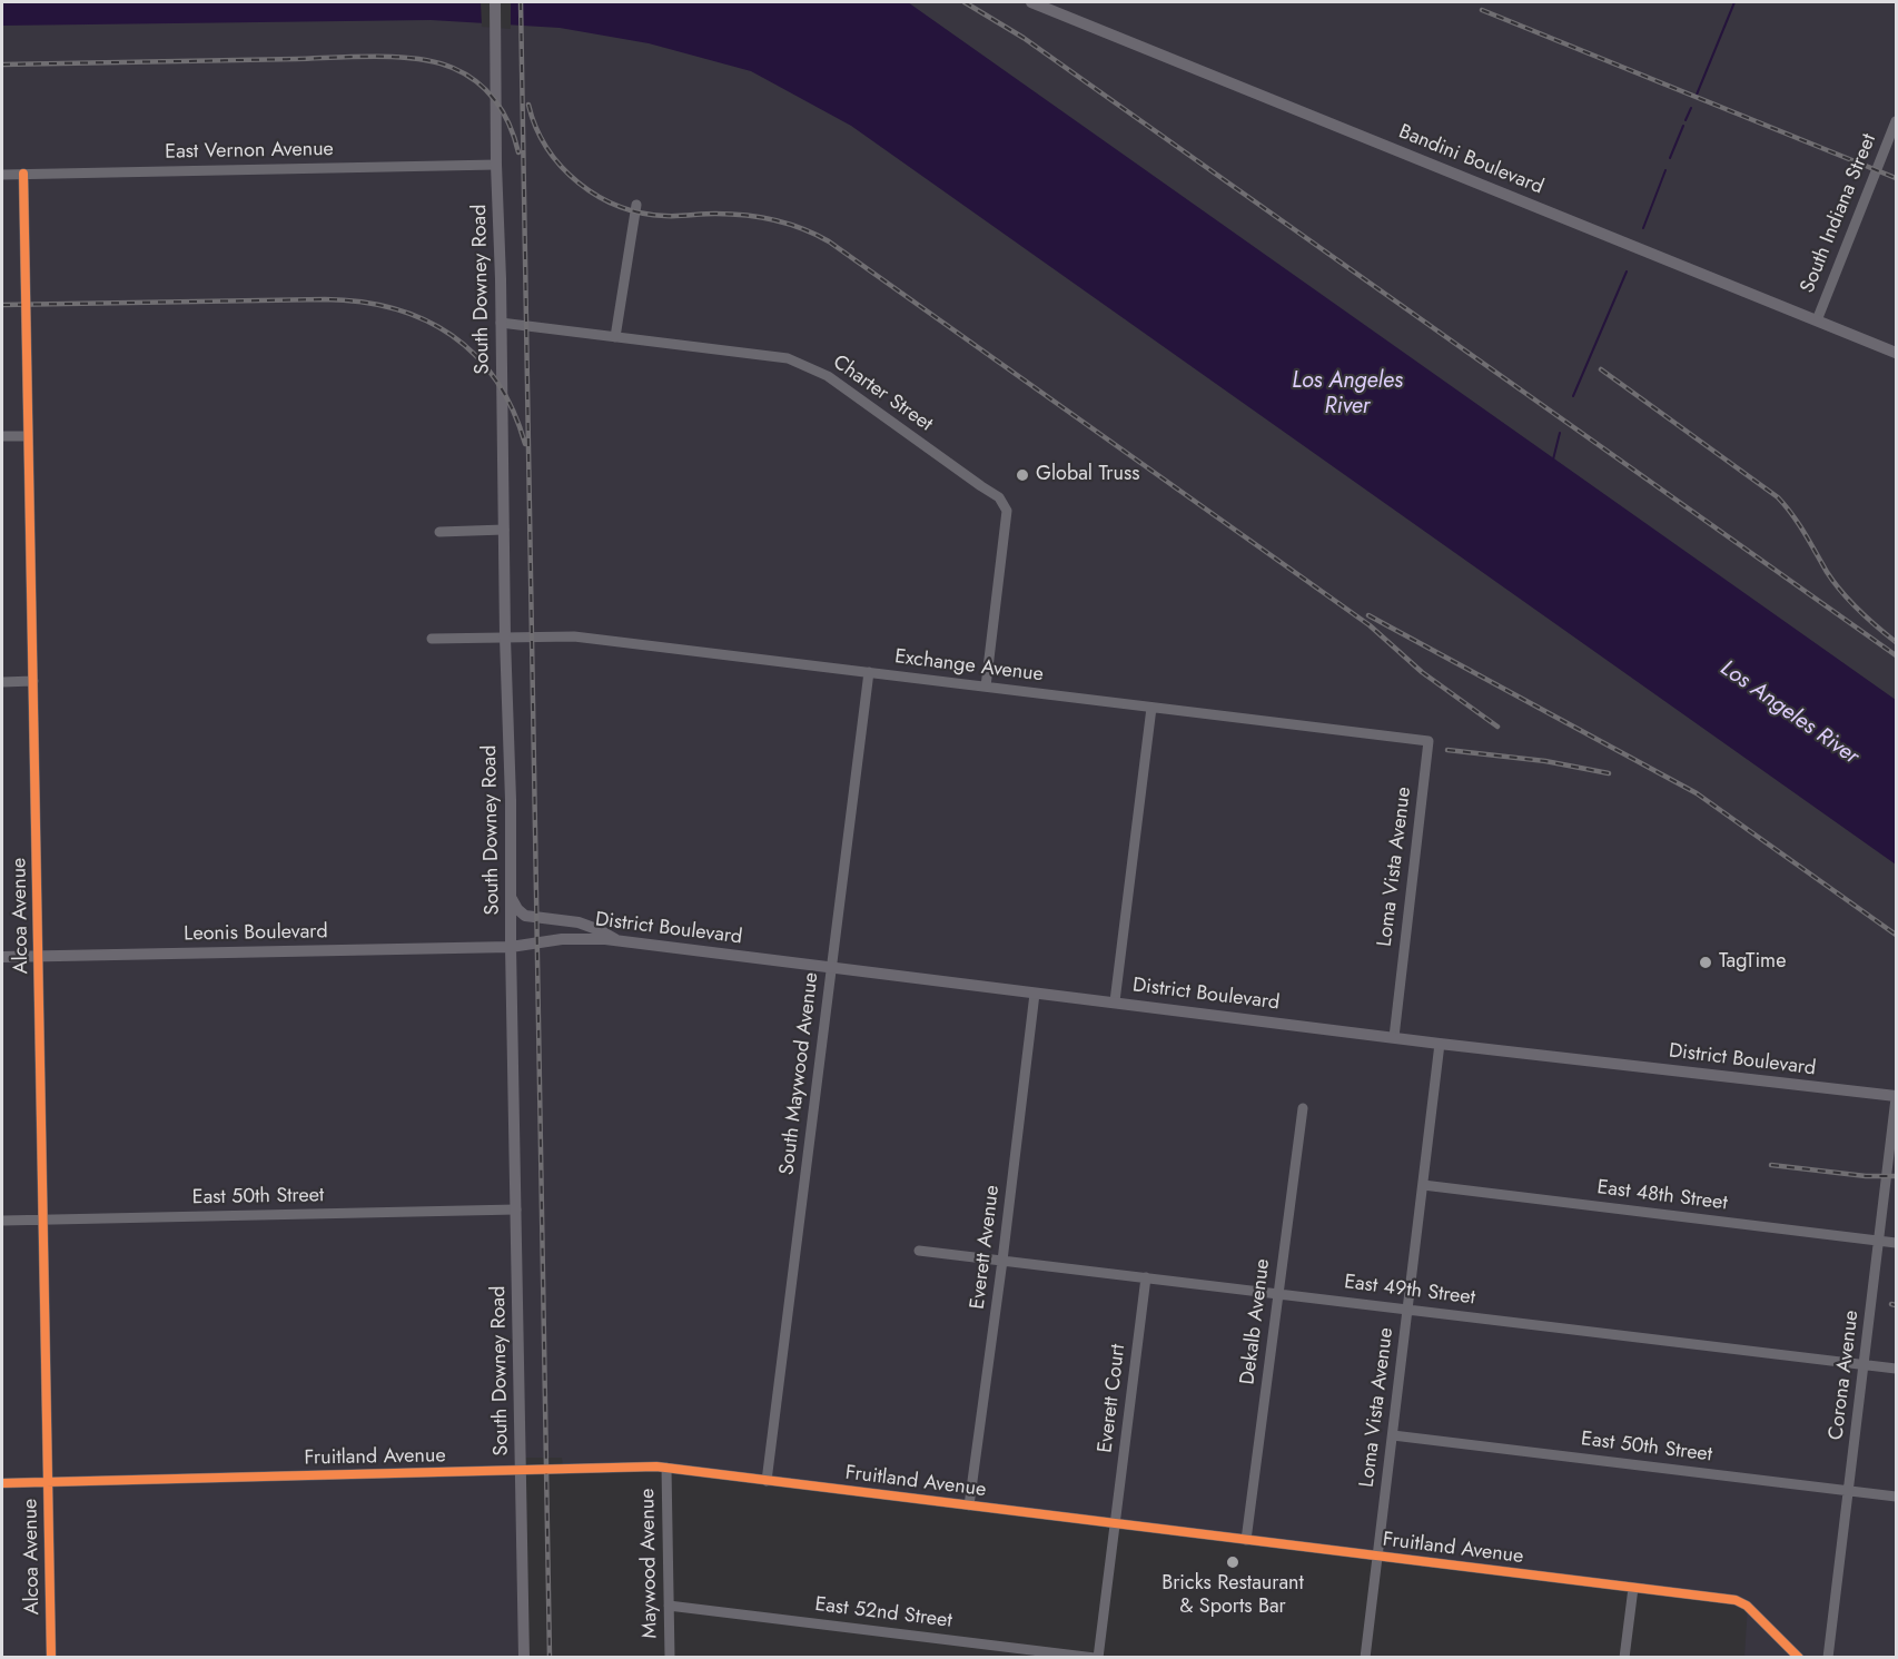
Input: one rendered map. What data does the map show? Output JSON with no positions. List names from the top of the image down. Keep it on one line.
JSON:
{"streets":{"main road":["Bandini Boulevard","South Downey Road","District Boulevard","Leonis Boulevard"],"street":["East Vernon Avenue","South Indiana Street","Charter Street","Exchange Avenue","Loma Vista Avenue","Alcoa Avenue","South Maywood Avenue","East 48th Street","East 50th Street","Everett Avenue","East 49th Street","Dekalb Avenue","Corona Avenue","Everett Court","Fruitland Avenue","Maywood Avenue","East 52nd Street"]},"crossings":[["East Vernon Avenue","South Downey Road"],["East Vernon Avenue","Alcoa Avenue"],["Bandini Boulevard","South Indiana Street"],["South Downey Road","Charter Street"],["South Downey Road","Exchange Avenue"],["South Downey Road","District Boulevard"],["South Downey Road","Leonis Boulevard"],["South Downey Road","East 50th Street"],["South Downey Road","Fruitland Avenue"],["Charter Street","Exchange Avenue"],["Exchange Avenue","Loma Vista Avenue"],["Exchange Avenue","South Maywood Avenue"],["Loma Vista Avenue","District Boulevard"],["Loma Vista Avenue","East 48th Street"],["Loma Vista Avenue","East 50th Street"],["Loma Vista Avenue","East 49th Street"],["Loma Vista Avenue","Fruitland Avenue"],["Alcoa Avenue","Leonis Boulevard"],["Alcoa Avenue","East 50th Street"],["Alcoa Avenue","Fruitland Avenue"],["District Boulevard","Leonis Boulevard"],["District Boulevard","South Maywood Avenue"],["District Boulevard","Everett Avenue"],["District Boulevard","Corona Avenue"],["South Maywood Avenue","Fruitland Avenue"],["East 48th Street","Corona Avenue"],["East 50th Street","Corona Avenue"],["Everett Avenue","East 49th Street"],["Everett Avenue","Fruitland Avenue"],["East 49th Street","Dekalb Avenue"],["East 49th Street","Corona Avenue"],["East 49th Street","Everett Court"],["Dekalb Avenue","Fruitland Avenue"],["Everett Court","Fruitland Avenue"],["Fruitland Avenue","Maywood Avenue"],["Maywood Avenue","East 52nd Street"]],"water":["Los Angeles River"],"places":["Global Truss","TagTime","Bricks Restaurant & Sports Bar"]}
